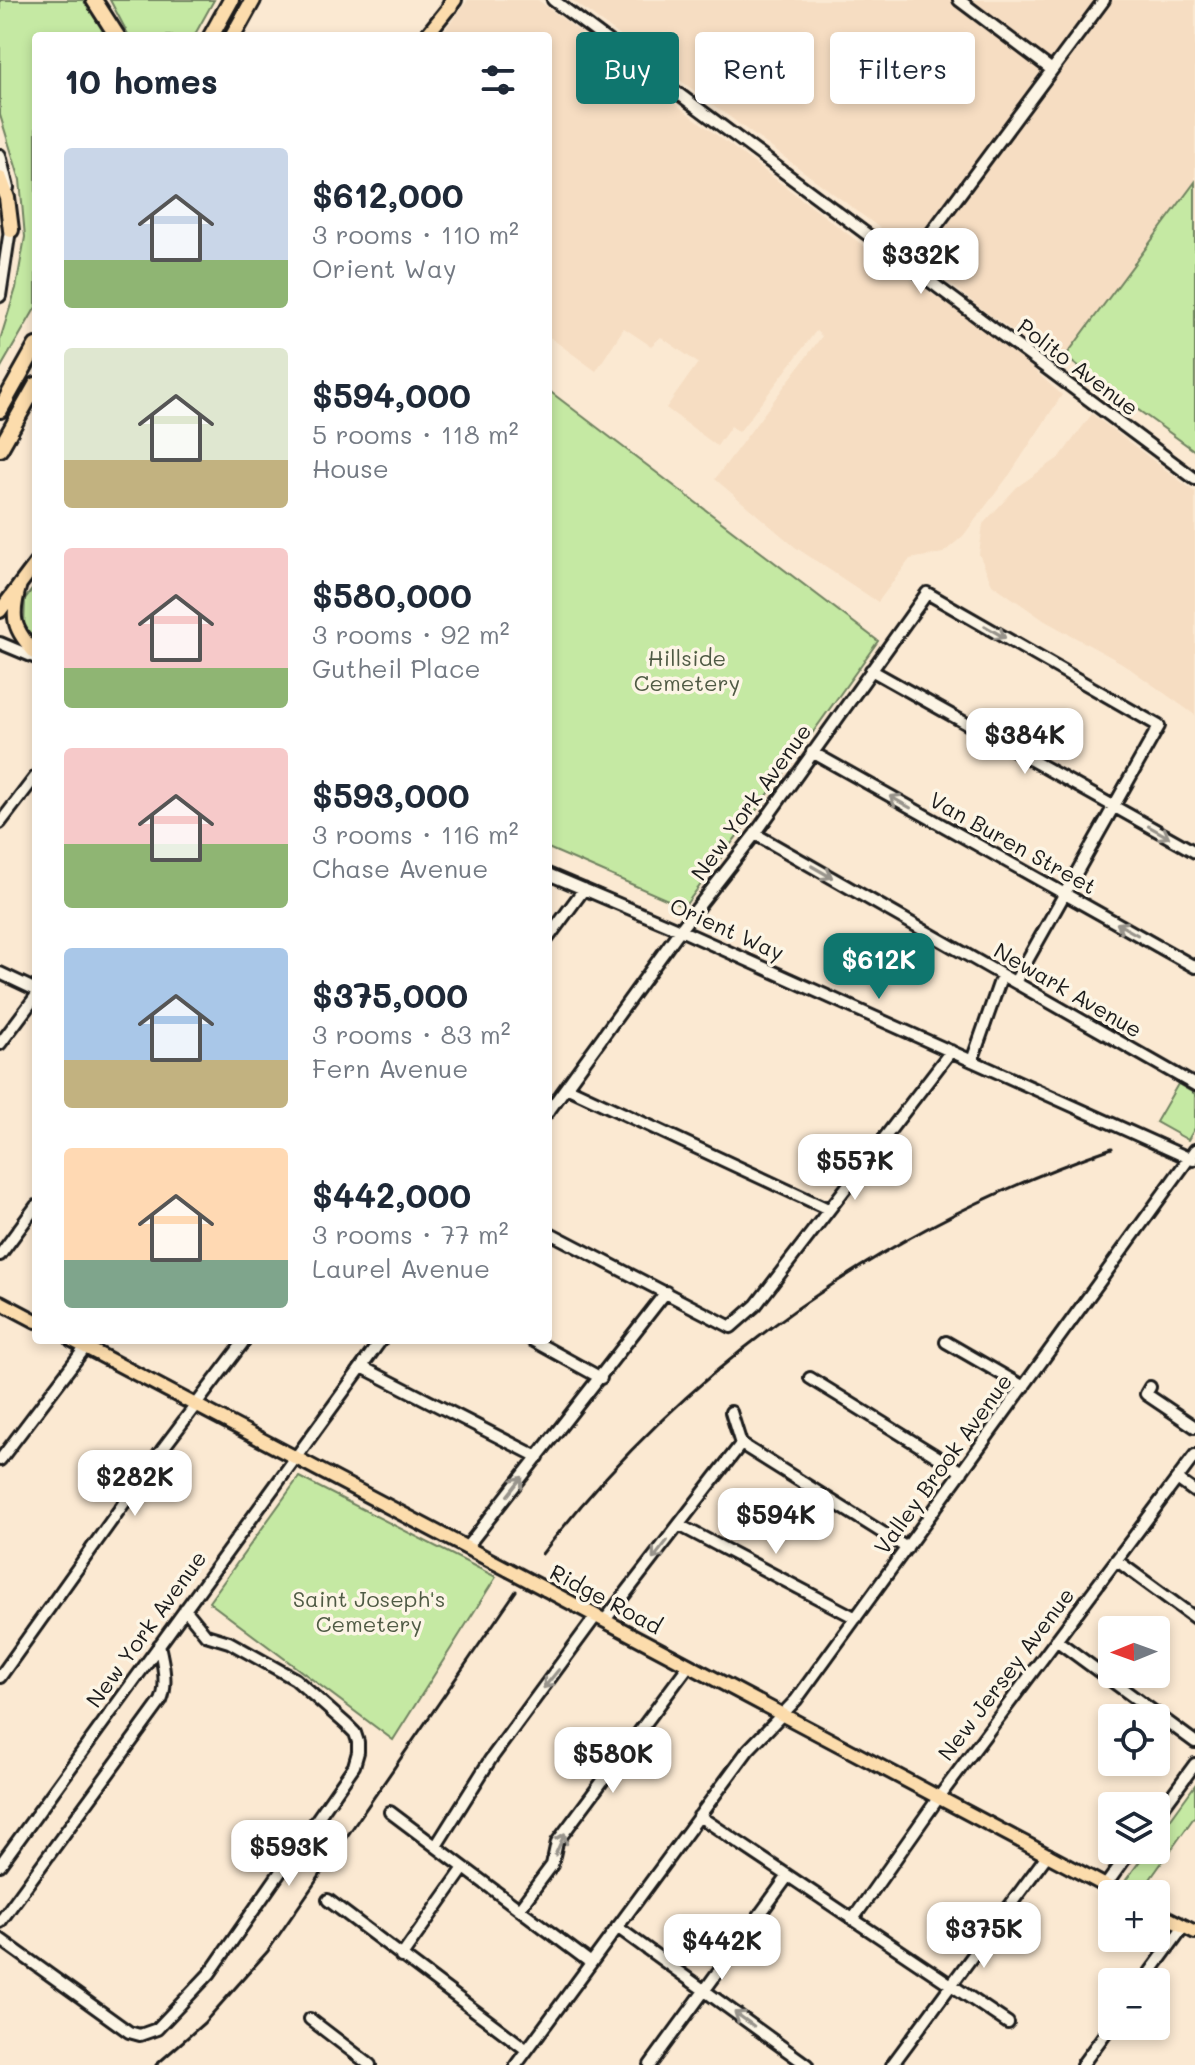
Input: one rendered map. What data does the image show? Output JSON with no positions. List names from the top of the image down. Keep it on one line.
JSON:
{"streets":{"main road":["Ridge Road"],"street":["Polito Avenue","New York Avenue","Van Buren Street","Orient Way","Newark Avenue","Valley Brook Avenue","New Jersey Avenue"]},"crossings":[["New York Avenue","Van Buren Street"],["New York Avenue","Orient Way"],["New York Avenue","Newark Avenue"],["New York Avenue","Ridge Road"],["Orient Way","Valley Brook Avenue"],["Valley Brook Avenue","Ridge Road"],["Ridge Road","New Jersey Avenue"]],"one_way":["Van Buren Street","Newark Avenue"],"parks":["Hillside Cemetery","Saint Joseph's Cemetery"],"north":"left","page":{"chip":["Buy","Rent","Filters"],"heading":"10 homes","list":[{"name":"$612,000","note":"3 rooms · 110 m² · Orient Way"},{"name":"$594,000","note":"5 rooms · 118 m² · House"},{"name":"$580,000","note":"3 rooms · 92 m² · Gutheil Place"},{"name":"$593,000","note":"3 rooms · 116 m² · Chase Avenue"},{"name":"$375,000","note":"3 rooms · 83 m² · Fern Avenue"},{"name":"$442,000","note":"3 rooms · 77 m² · Laurel Avenue"}],"price":["$332K","$384K","$612K","$557K","$282K","$594K","$580K","$593K","$375K","$442K"],"map_buttons":["+","−"]}}
